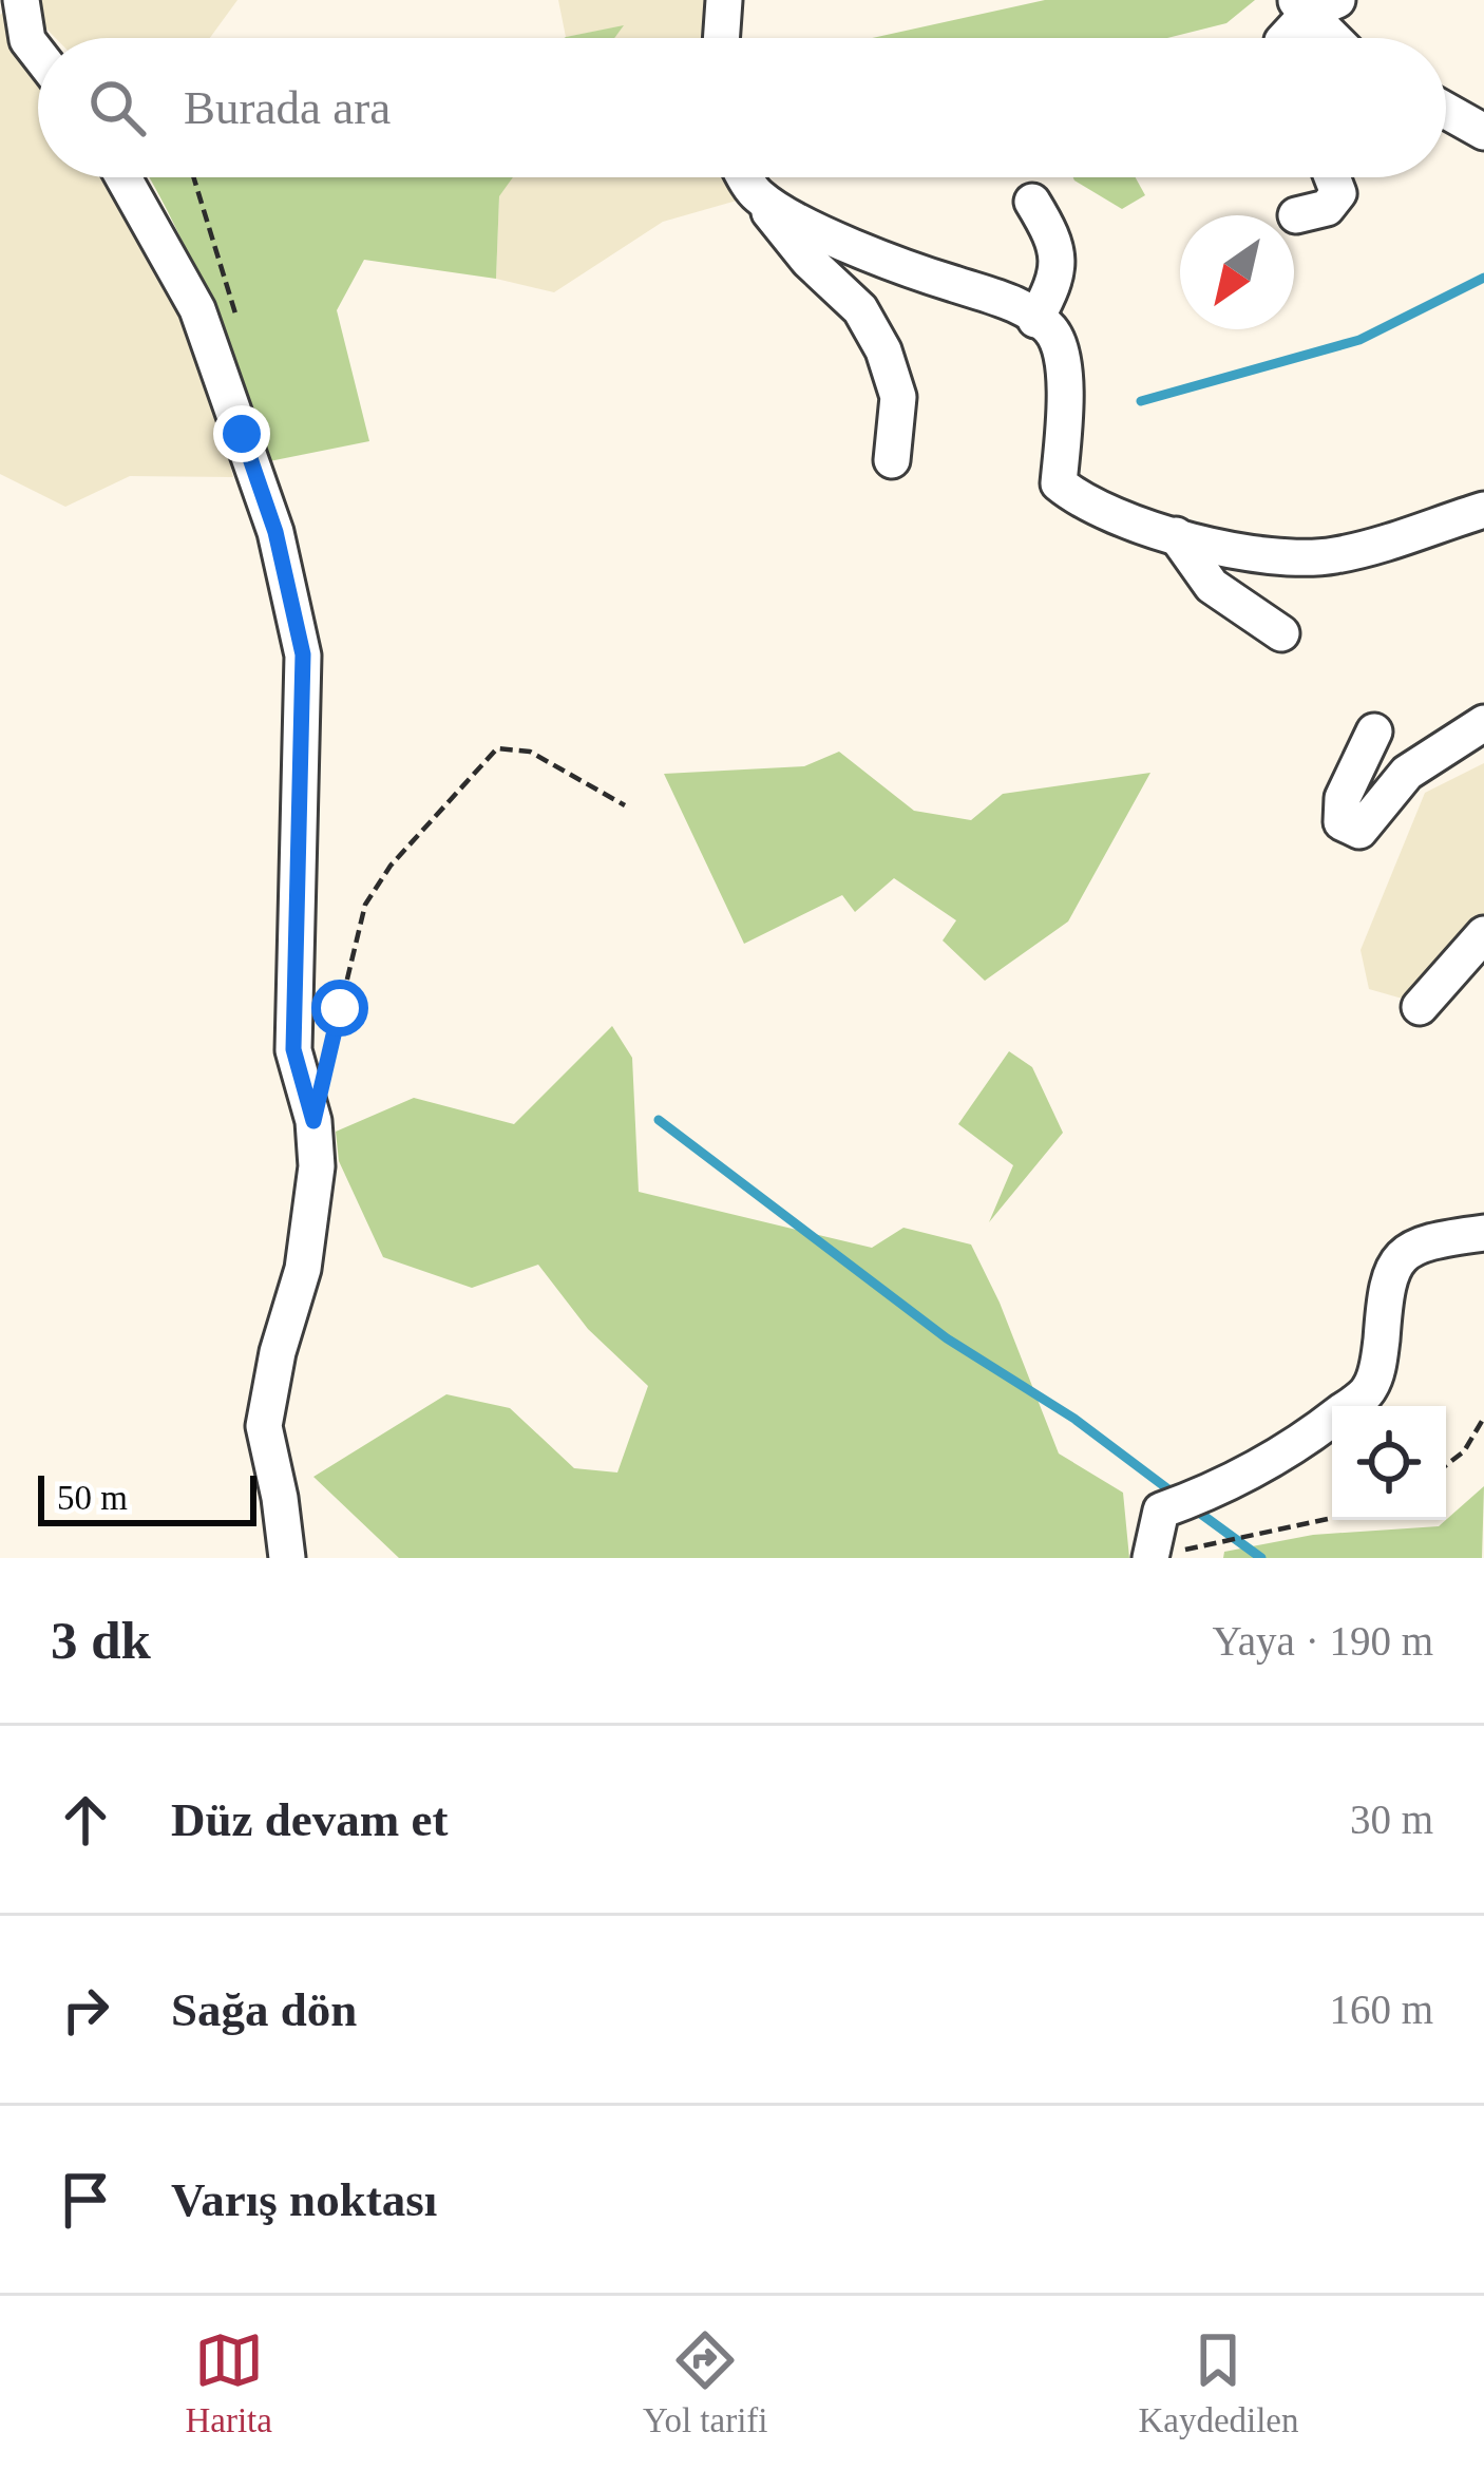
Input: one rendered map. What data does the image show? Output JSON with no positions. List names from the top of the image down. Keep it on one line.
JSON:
{"scale_bar":"50 m","north":"bottom left","page":{"search":"Burada ara","scale":"50 m","heading":["3 dk","Yaya · 190 m"],"list":[["Düz devam et","30 m"],["Sağa dön","160 m"],"Varış noktası"],"nav":["Harita","Yol tarifi","Kaydedilen"]}}
